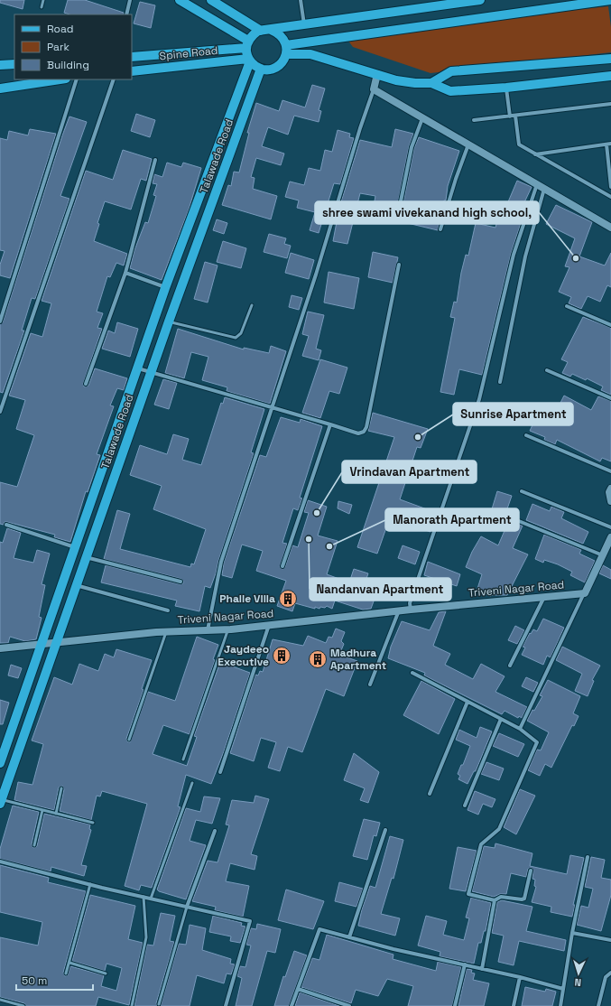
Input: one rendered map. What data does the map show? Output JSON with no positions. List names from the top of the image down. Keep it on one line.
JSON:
{"streets":{"main road":["Spine Road","Talawade Road"],"street":["Triveni Nagar Road"]},"crossings":[["Spine Road","Talawade Road"],["Talawade Road","Triveni Nagar Road"]],"places":{"other":["shree swami vivekanand high school,","Sunrise Apartment","Vrindavan Apartment","Nandanvan Apartment","Manorath Apartment"],"building":["Phalle Villa","Jaydeeo Executive","Madhura Apartment"]},"legend":["Road","Park","Building"],"scale_bar":"50 m","north":"bottom"}
